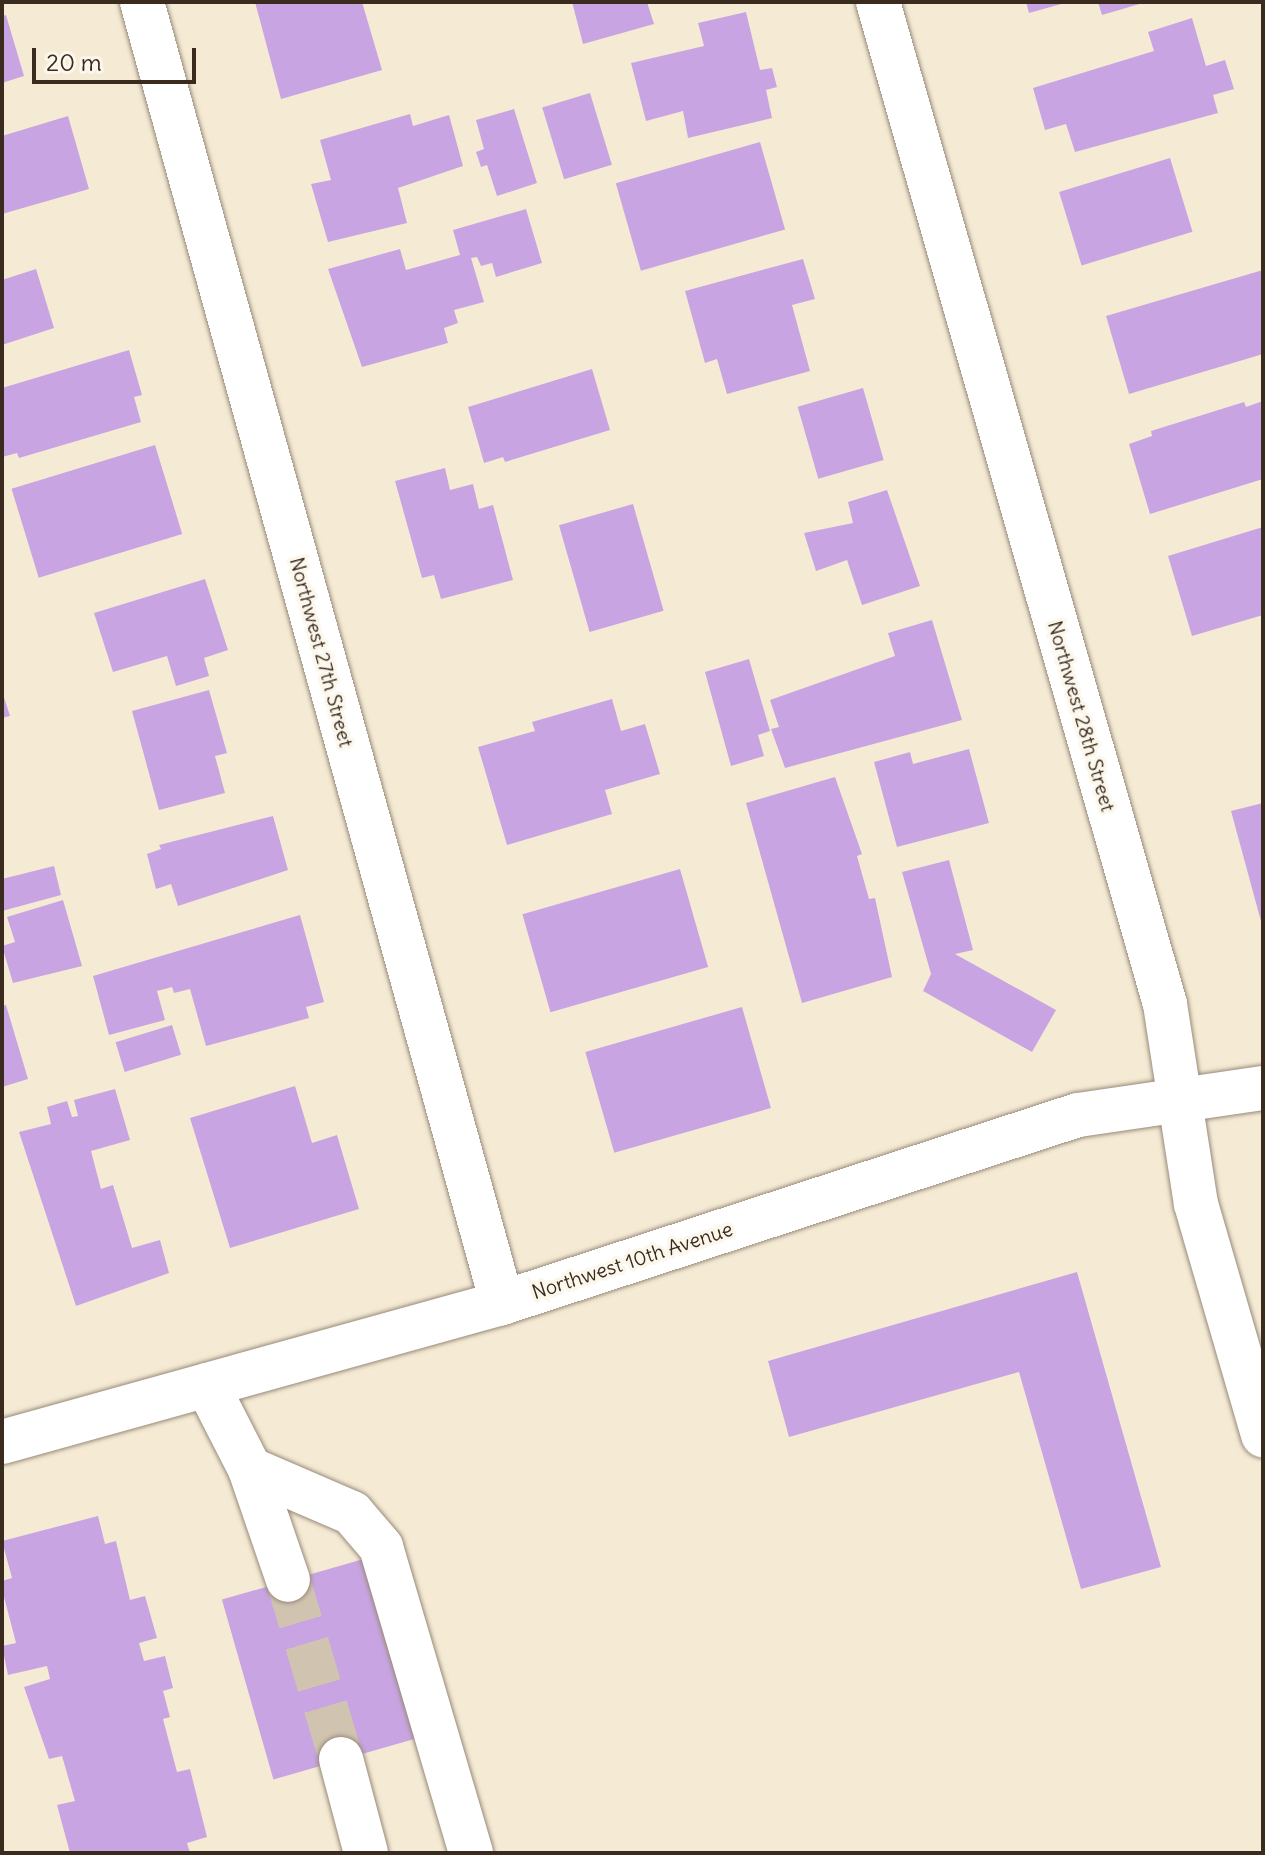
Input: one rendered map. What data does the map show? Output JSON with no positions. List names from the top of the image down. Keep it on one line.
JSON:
{"streets":{"street":["Northwest 27th Street","Northwest 28th Street","Northwest 10th Avenue"]},"crossings":[["Northwest 27th Street","Northwest 10th Avenue"],["Northwest 28th Street","Northwest 10th Avenue"]],"scale_bar":"20 m"}
